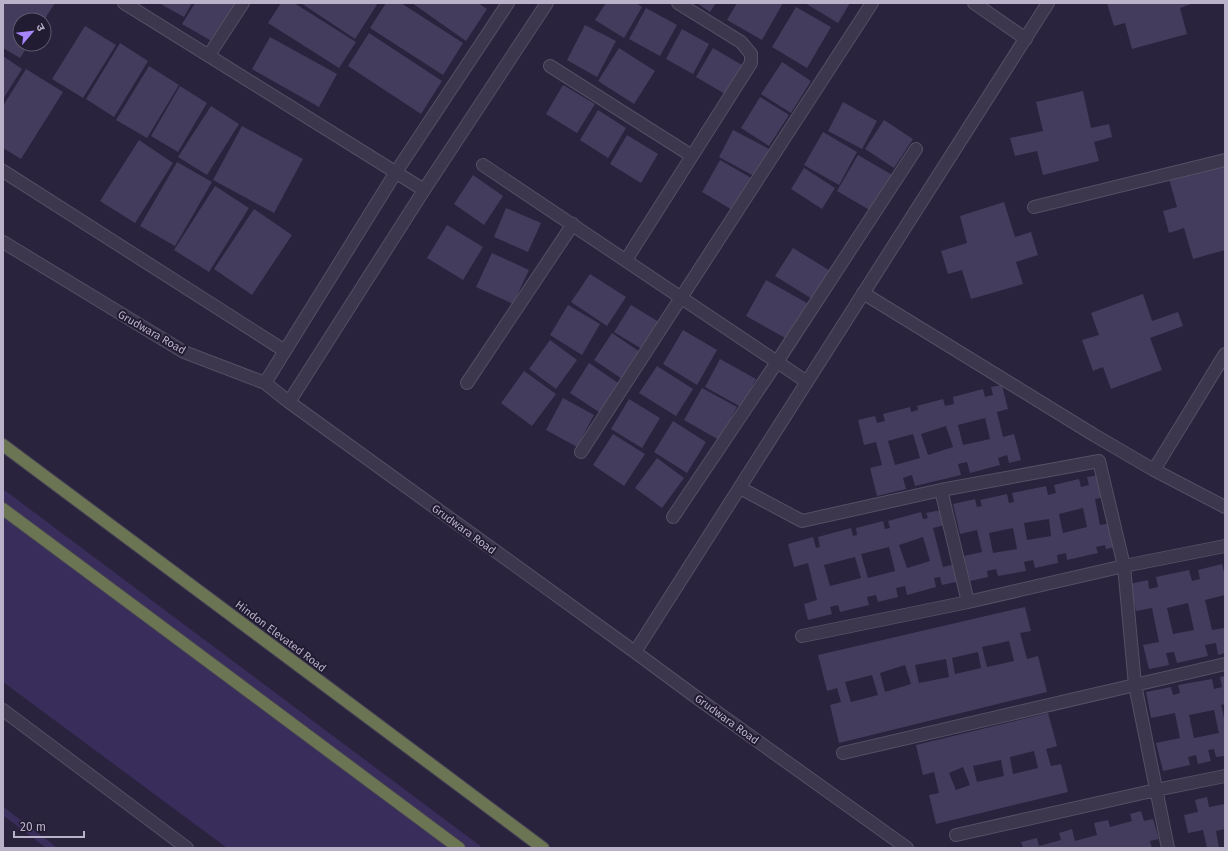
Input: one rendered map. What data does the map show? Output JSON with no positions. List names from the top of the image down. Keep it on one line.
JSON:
{"streets":{"highway":["Hindon Elevated Road"],"street":["Grudwara Road"]},"scale_bar":"20 m","north":"top right"}
